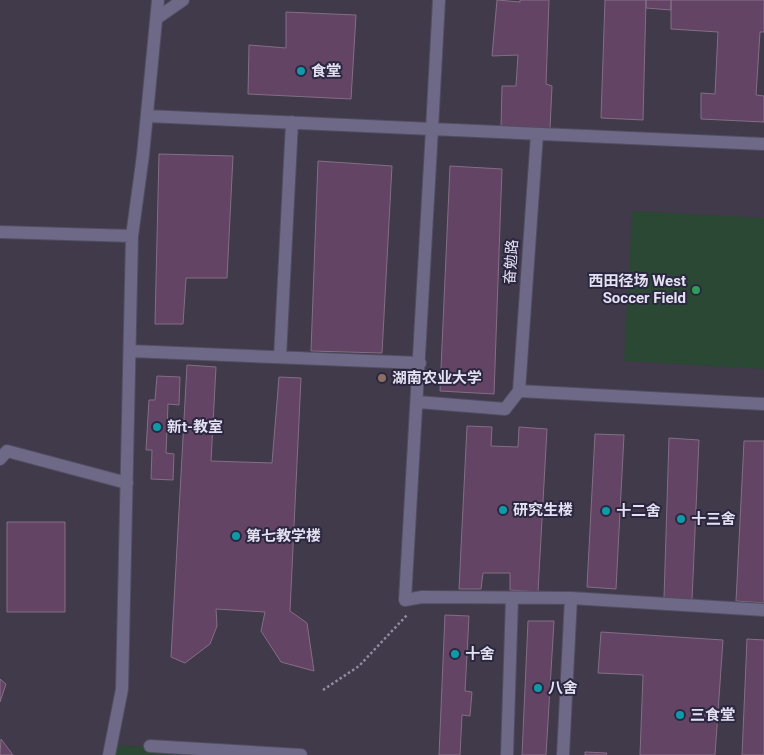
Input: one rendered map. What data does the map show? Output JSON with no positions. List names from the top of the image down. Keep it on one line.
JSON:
{"streets":{"street":["奋勉路"]},"places":["食堂","西田径场 West Soccer Field","湖南农业大学","新t-教室","研究生楼","十二舍","十三舍","第七教学楼","十舍","八舍","三食堂"]}
